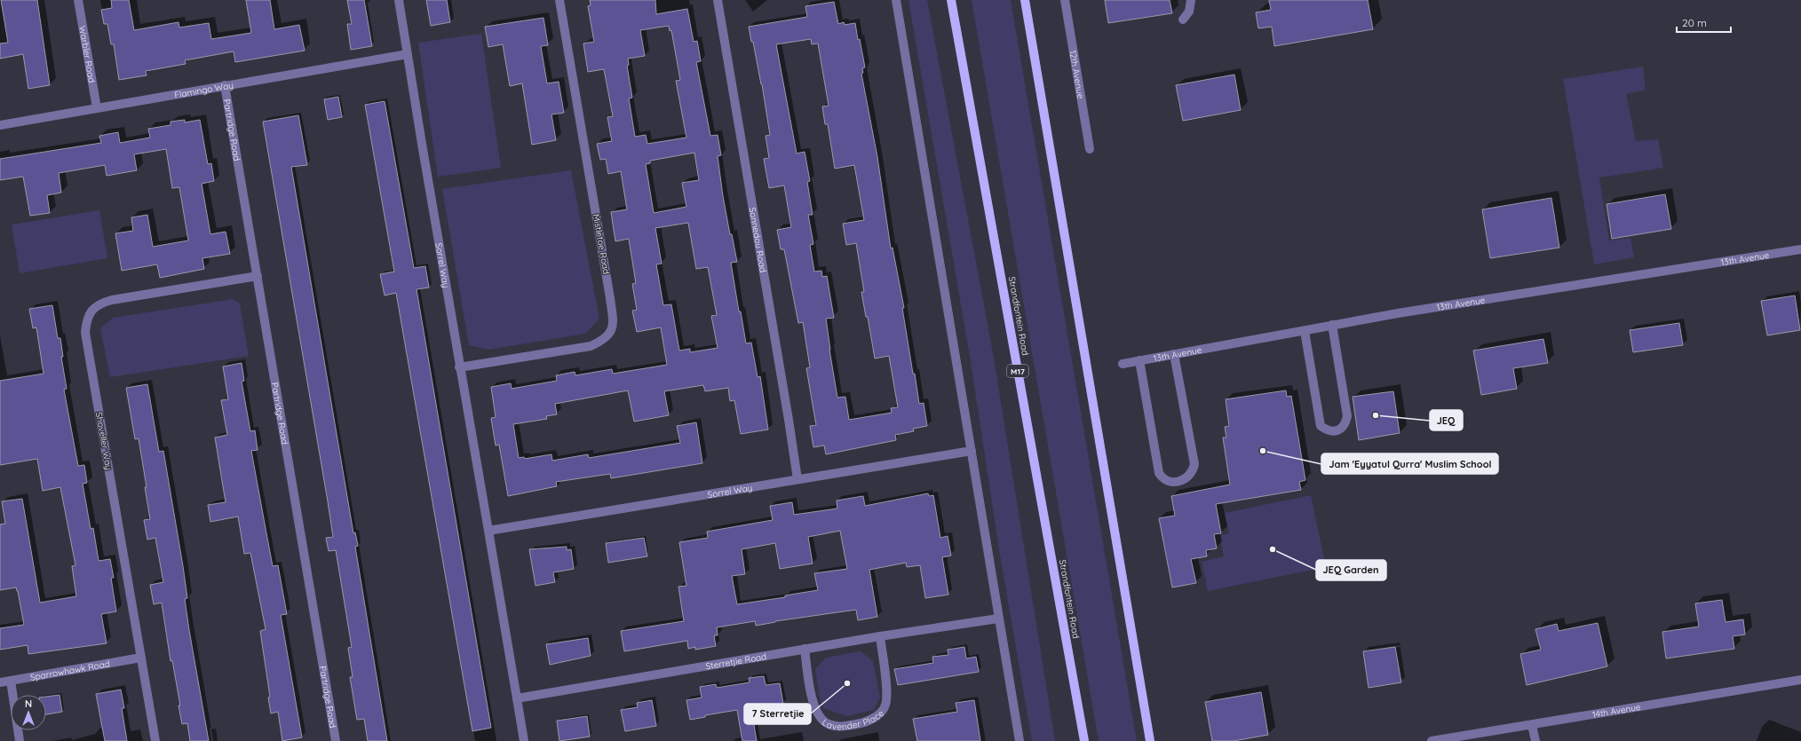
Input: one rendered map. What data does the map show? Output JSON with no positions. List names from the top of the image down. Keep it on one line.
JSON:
{"streets":{"main road":["Strandfontein Road","M17"],"street":["Warbler Road","12th Avenue","Flamingo Way","Partridge Road","Sonnedou Road","Mistletoe Road","13th Avenue","Sorrel Way","Shoveller Way","Sterretjie Road","Sparrowhawk Road","14th Avenue","Lavender Place"]},"crossings":[["Warbler Road","Flamingo Way"],["Flamingo Way","Partridge Road"],["Flamingo Way","Sorrel Way"],["Partridge Road","Shoveller Way"],["Sonnedou Road","Sorrel Way"],["Mistletoe Road","Sorrel Way"],["Sorrel Way","Sterretjie Road"],["Shoveller Way","Sparrowhawk Road"],["Sterretjie Road","Lavender Place"]],"places":["JEQ","Jam 'Eyyatul Qurra' Muslim School","JEQ Garden","7 Sterretjie"],"scale_bar":"20 m","north":"top"}
